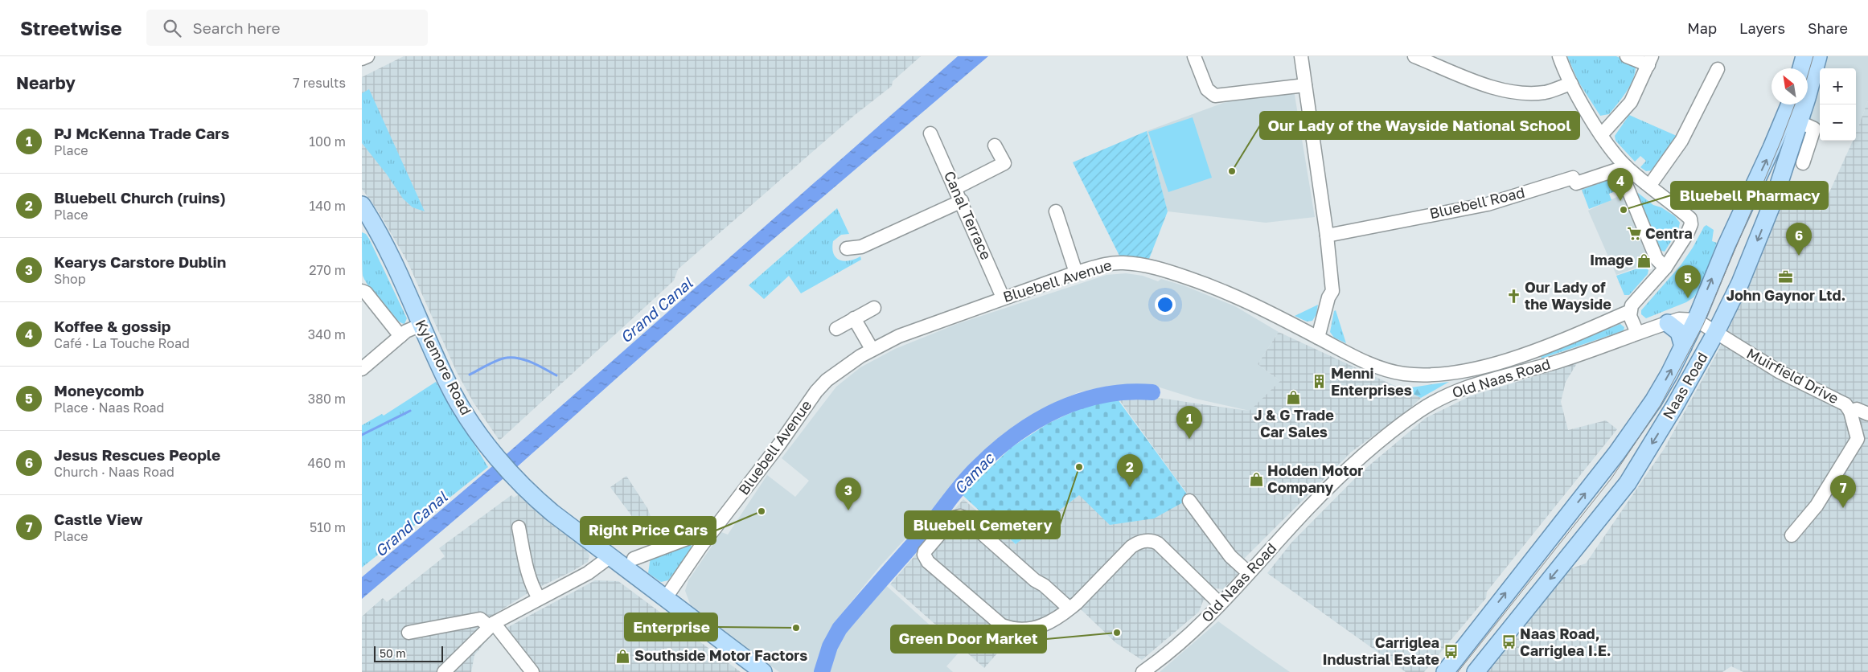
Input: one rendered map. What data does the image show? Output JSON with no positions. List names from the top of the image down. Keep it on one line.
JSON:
{"streets":{"main road":["Kylemore Road","Naas Road"],"street":["Bluebell Road","Canal Terrace","Bluebell Avenue","Muirfield Drive","Old Naas Road"]},"crossings":[["Canal Terrace","Bluebell Avenue"],["Bluebell Avenue","Kylemore Road"],["Muirfield Drive","Naas Road"],["Old Naas Road","Naas Road"]],"water":["Grand Canal","Camac"],"places":{"other":["Our Lady of the Wayside National School","Bluebell Pharmacy","Bluebell Cemetery","Right Price Cars","Enterprise","Green Door Market"],"supermarket":["Centra"],"shop":["Image","J & G Trade Car Sales","Holden Motor Company","Southside Motor Factors"],"office":["John Gaynor Ltd."],"church":["Our Lady of the Wayside"],"building":["Menni Enterprises"],"bus stop":["Naas Road, Carriglea I.E.","Carriglea Industrial Estate"]},"scale_bar":"50 m","north":"top left","page":{"header":"Streetwise","search":"Search here","nav":["Map","Layers","Share"],"heading":["Nearby","7 results"],"map_buttons":["+","−"],"list":[{"mark":"1","name":"PJ McKenna Trade Cars","note":"Place","value":"100 m"},{"mark":"2","name":"Bluebell Church (ruins)","note":"Place","value":"140 m"},{"mark":"3","name":"Kearys Carstore Dublin","note":"Shop","value":"270 m"},{"mark":"4","name":"Koffee & gossip","note":"Café · La Touche Road","value":"340 m"},{"mark":"5","name":"Moneycomb","note":"Place · Naas Road","value":"380 m"},{"mark":"6","name":"Jesus Rescues People","note":"Church · Naas Road","value":"460 m"},{"mark":"7","name":"Castle View","note":"Place","value":"510 m"}],"pins":["4","6","5","1","2","7","3"],"scale":"50 m"}}
